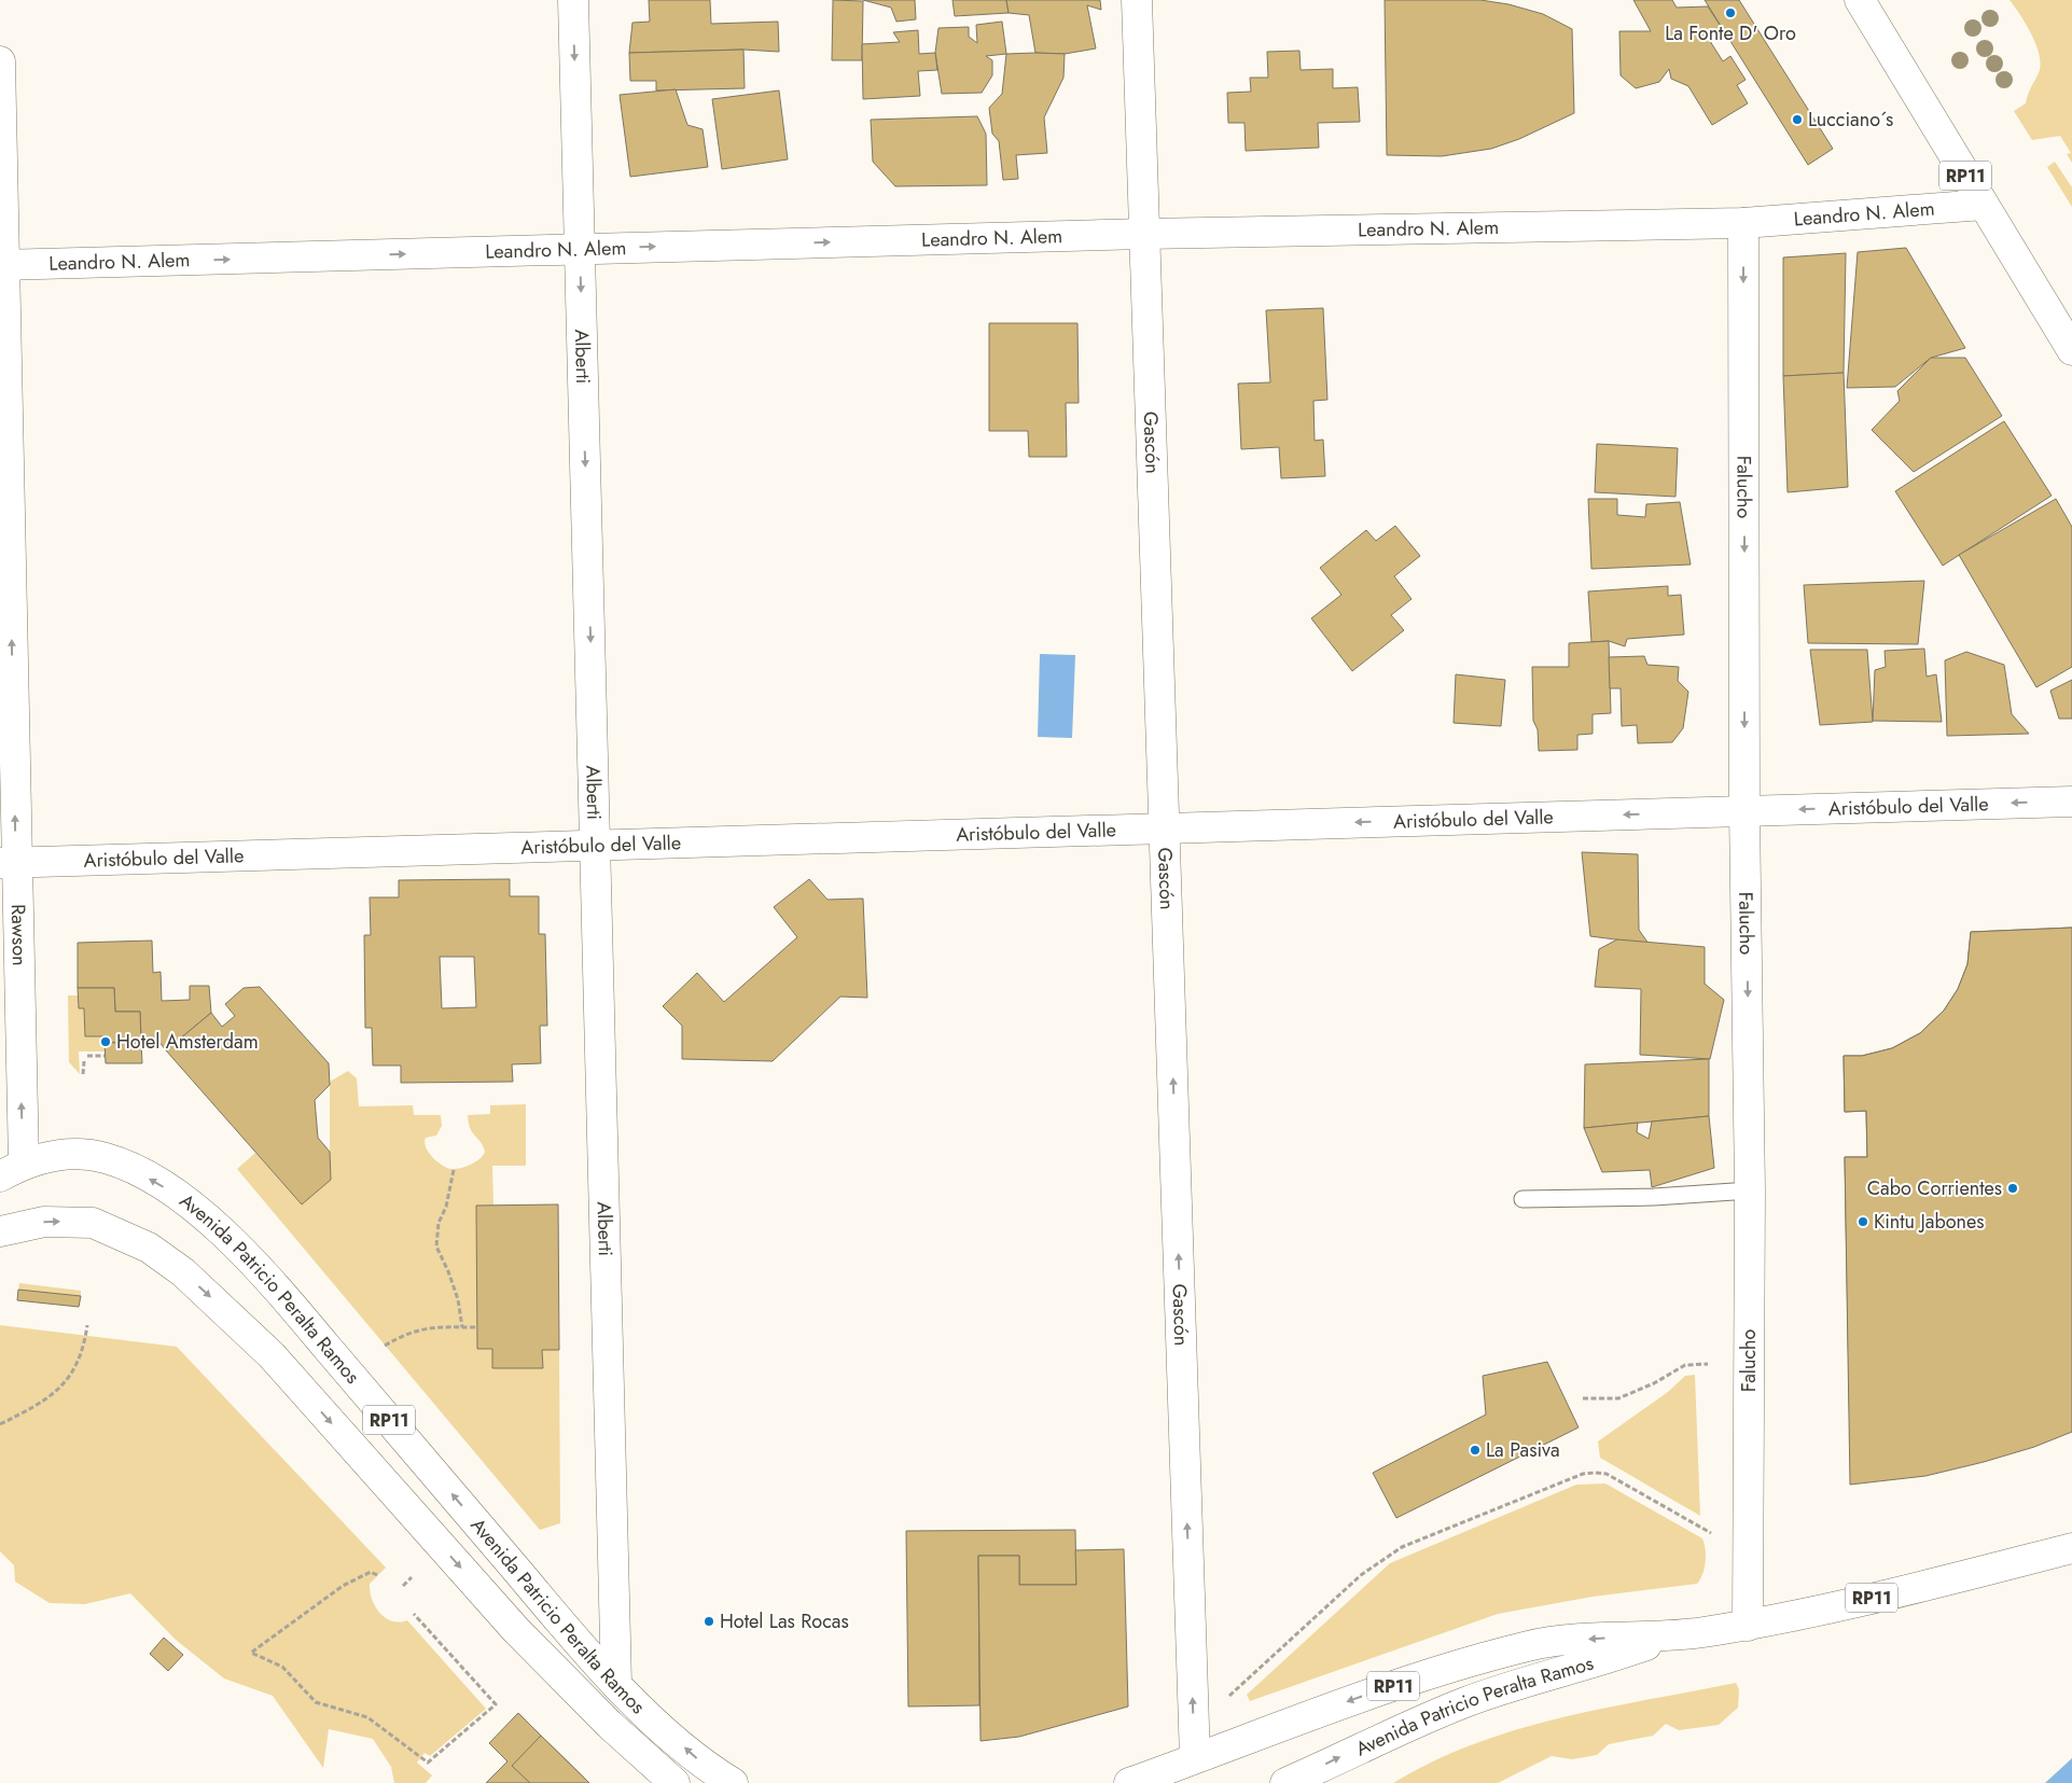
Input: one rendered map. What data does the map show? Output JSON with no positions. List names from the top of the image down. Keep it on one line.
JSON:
{"streets":{"street":["RP11","Leandro N. Alem","Alberti","Gascón","Falucho","Aristóbulo del Valle","Rawson","Avenida Patricio Peralta Ramos"]},"crossings":[["RP11","Leandro N. Alem"],["Leandro N. Alem","Alberti"],["Leandro N. Alem","Gascón"],["Leandro N. Alem","Falucho"],["Leandro N. Alem","Rawson"],["Alberti","Aristóbulo del Valle"],["Alberti","Avenida Patricio Peralta Ramos"],["Gascón","Aristóbulo del Valle"],["Gascón","Avenida Patricio Peralta Ramos"],["Falucho","Aristóbulo del Valle"],["Falucho","Avenida Patricio Peralta Ramos"],["Aristóbulo del Valle","Rawson"],["Rawson","Avenida Patricio Peralta Ramos"]],"one_way":["Leandro N. Alem","Alberti","Gascón","Falucho","Aristóbulo del Valle","Rawson"],"places":["La Fonte D' Oro","Lucciano´s","Hotel Amsterdam","Cabo Corrientes","Kintu Jabones","La Pasiva","Hotel Las Rocas"]}
